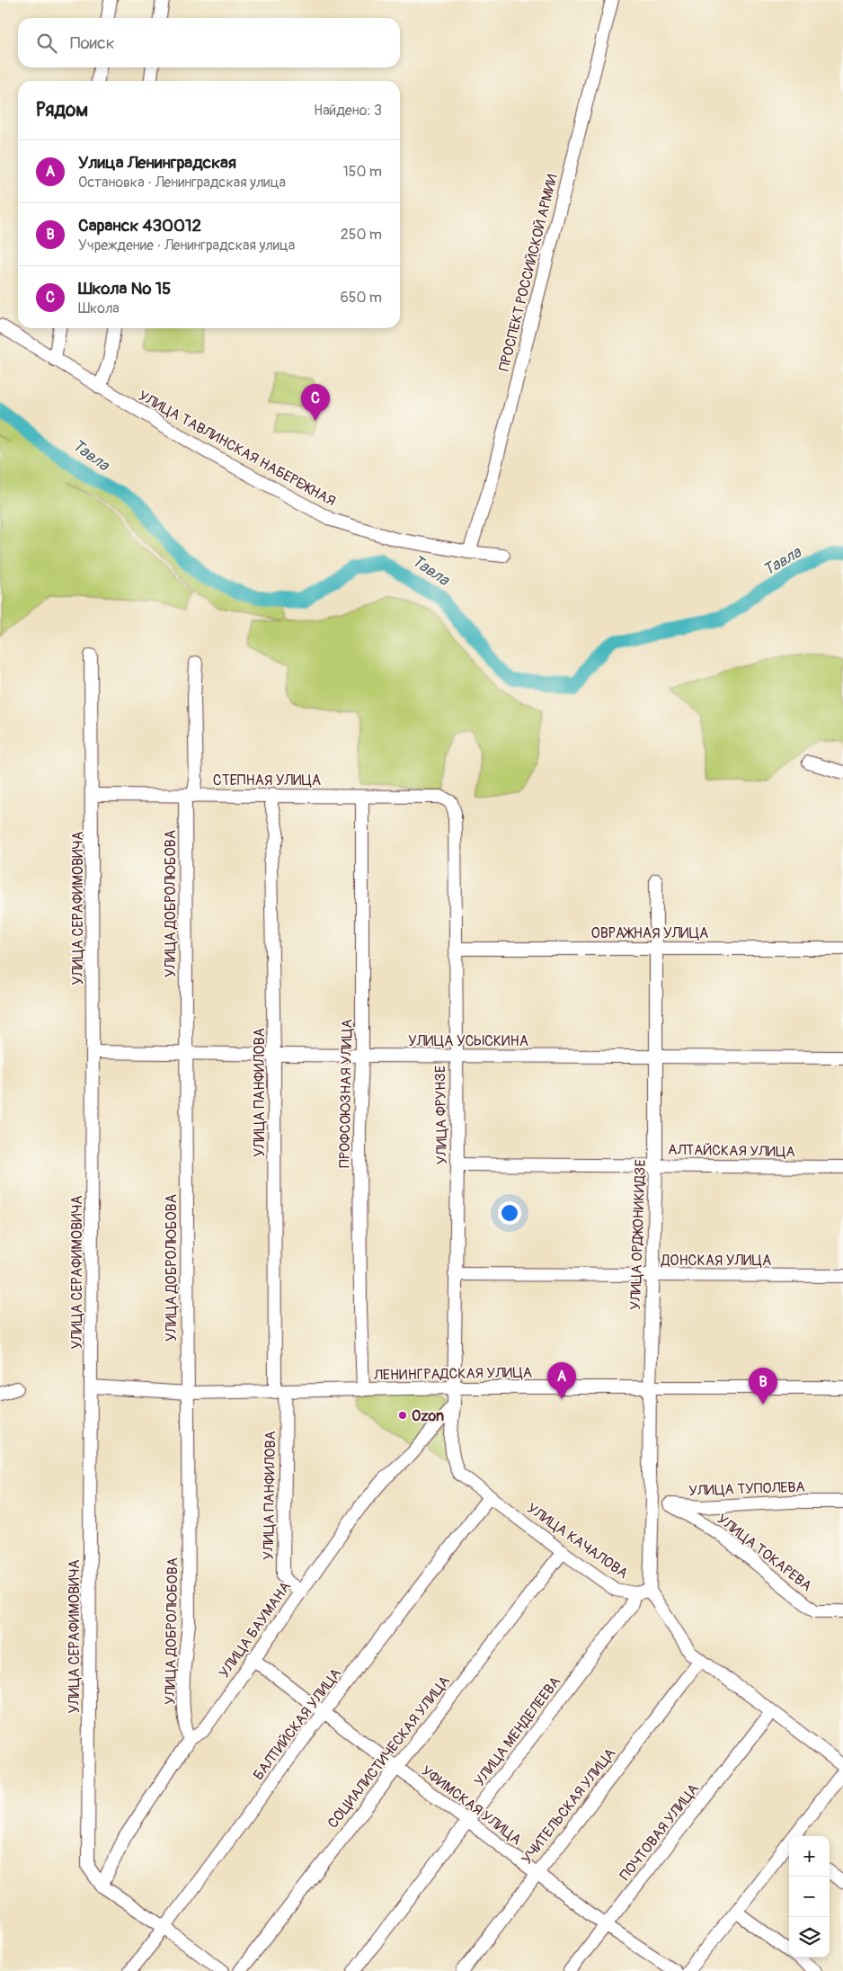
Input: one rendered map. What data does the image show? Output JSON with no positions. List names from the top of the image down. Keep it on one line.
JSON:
{"streets":{"street":["ПРОСПЕКТ РОССИЙСКОЙ АРМИИ","УЛИЦА ТАВЛИНСКАЯ НАБЕРЕЖНАЯ","СТЕПНАЯ УЛИЦА","УЛИЦА ДОБРОЛЮБОВА","УЛИЦА СЕРАФИМОВИЧА","ОВРАЖНАЯ УЛИЦА","УЛИЦА УСЫСКИНА","УЛИЦА ПАНФИЛОВА","ПРОФСОЮЗНАЯ УЛИЦА","УЛИЦА ФРУНЗЕ","АЛТАЙСКАЯ УЛИЦА","УЛИЦА ОРДЖОНИКИДЗЕ","ДОНСКАЯ УЛИЦА","ЛЕНИНГРАДСКАЯ УЛИЦА","УЛИЦА ТУПОЛЕВА","УЛИЦА КАЧАЛОВА","УЛИЦА ТОКАРЕВА","УЛИЦА БАУМАНА","БАЛТИЙСКАЯ УЛИЦА","УЛИЦА МЕНДЕЛЕЕВА","СОЦИАЛИСТИЧЕСКАЯ УЛИЦА","УФИМСКАЯ УЛИЦА","УЧИТЕЛЬСКАЯ УЛИЦА","ПОЧТОВАЯ УЛИЦА"]},"crossings":[["ПРОСПЕКТ РОССИЙСКОЙ АРМИИ","УЛИЦА ТАВЛИНСКАЯ НАБЕРЕЖНАЯ"],["СТЕПНАЯ УЛИЦА","УЛИЦА ДОБРОЛЮБОВА"],["СТЕПНАЯ УЛИЦА","УЛИЦА СЕРАФИМОВИЧА"],["СТЕПНАЯ УЛИЦА","УЛИЦА ПАНФИЛОВА"],["СТЕПНАЯ УЛИЦА","ПРОФСОЮЗНАЯ УЛИЦА"],["СТЕПНАЯ УЛИЦА","УЛИЦА ФРУНЗЕ"],["УЛИЦА ДОБРОЛЮБОВА","УЛИЦА УСЫСКИНА"],["УЛИЦА ДОБРОЛЮБОВА","ЛЕНИНГРАДСКАЯ УЛИЦА"],["УЛИЦА ДОБРОЛЮБОВА","УЛИЦА БАУМАНА"],["УЛИЦА СЕРАФИМОВИЧА","УЛИЦА УСЫСКИНА"],["УЛИЦА СЕРАФИМОВИЧА","ЛЕНИНГРАДСКАЯ УЛИЦА"],["УЛИЦА СЕРАФИМОВИЧА","УЛИЦА БАУМАНА"],["ОВРАЖНАЯ УЛИЦА","УЛИЦА ФРУНЗЕ"],["ОВРАЖНАЯ УЛИЦА","УЛИЦА ОРДЖОНИКИДЗЕ"],["УЛИЦА УСЫСКИНА","УЛИЦА ПАНФИЛОВА"],["УЛИЦА УСЫСКИНА","ПРОФСОЮЗНАЯ УЛИЦА"],["УЛИЦА УСЫСКИНА","УЛИЦА ФРУНЗЕ"],["УЛИЦА УСЫСКИНА","УЛИЦА ОРДЖОНИКИДЗЕ"],["УЛИЦА ПАНФИЛОВА","ЛЕНИНГРАДСКАЯ УЛИЦА"],["УЛИЦА ПАНФИЛОВА","УЛИЦА БАУМАНА"],["ПРОФСОЮЗНАЯ УЛИЦА","ЛЕНИНГРАДСКАЯ УЛИЦА"],["УЛИЦА ФРУНЗЕ","АЛТАЙСКАЯ УЛИЦА"],["УЛИЦА ФРУНЗЕ","ДОНСКАЯ УЛИЦА"],["УЛИЦА ФРУНЗЕ","ЛЕНИНГРАДСКАЯ УЛИЦА"],["УЛИЦА ФРУНЗЕ","УЛИЦА КАЧАЛОВА"],["АЛТАЙСКАЯ УЛИЦА","УЛИЦА ОРДЖОНИКИДЗЕ"],["УЛИЦА ОРДЖОНИКИДЗЕ","ДОНСКАЯ УЛИЦА"],["УЛИЦА ОРДЖОНИКИДЗЕ","ЛЕНИНГРАДСКАЯ УЛИЦА"],["УЛИЦА ОРДЖОНИКИДЗЕ","УЛИЦА ТУПОЛЕВА"],["УЛИЦА ОРДЖОНИКИДЗЕ","УЛИЦА КАЧАЛОВА"],["ЛЕНИНГРАДСКАЯ УЛИЦА","УЛИЦА КАЧАЛОВА"],["УЛИЦА ТУПОЛЕВА","УЛИЦА ТОКАРЕВА"],["УЛИЦА КАЧАЛОВА","УЛИЦА БАУМАНА"],["УЛИЦА КАЧАЛОВА","БАЛТИЙСКАЯ УЛИЦА"],["УЛИЦА КАЧАЛОВА","УЛИЦА МЕНДЕЛЕЕВА"],["УЛИЦА КАЧАЛОВА","СОЦИАЛИСТИЧЕСКАЯ УЛИЦА"],["УЛИЦА БАУМАНА","УФИМСКАЯ УЛИЦА"],["БАЛТИЙСКАЯ УЛИЦА","УФИМСКАЯ УЛИЦА"],["УЛИЦА МЕНДЕЛЕЕВА","УФИМСКАЯ УЛИЦА"],["СОЦИАЛИСТИЧЕСКАЯ УЛИЦА","УФИМСКАЯ УЛИЦА"],["УФИМСКАЯ УЛИЦА","УЧИТЕЛЬСКАЯ УЛИЦА"],["УФИМСКАЯ УЛИЦА","ПОЧТОВАЯ УЛИЦА"]],"water":["Тавла"],"places":["Ozon"],"page":{"search":"Поиск","heading":["Рядом","Найдено: 3"],"list":[{"mark":"A","name":"Улица Ленинградская","note":"Остановка · Ленинградская улица","value":"150 m"},{"mark":"B","name":"Саранск 430012","note":"Учреждение · Ленинградская улица","value":"250 m"},{"mark":"C","name":"Школа № 15","note":"Школа","value":"650 m"}],"pins":["C","A","B"],"map_buttons":["+","−"]}}
